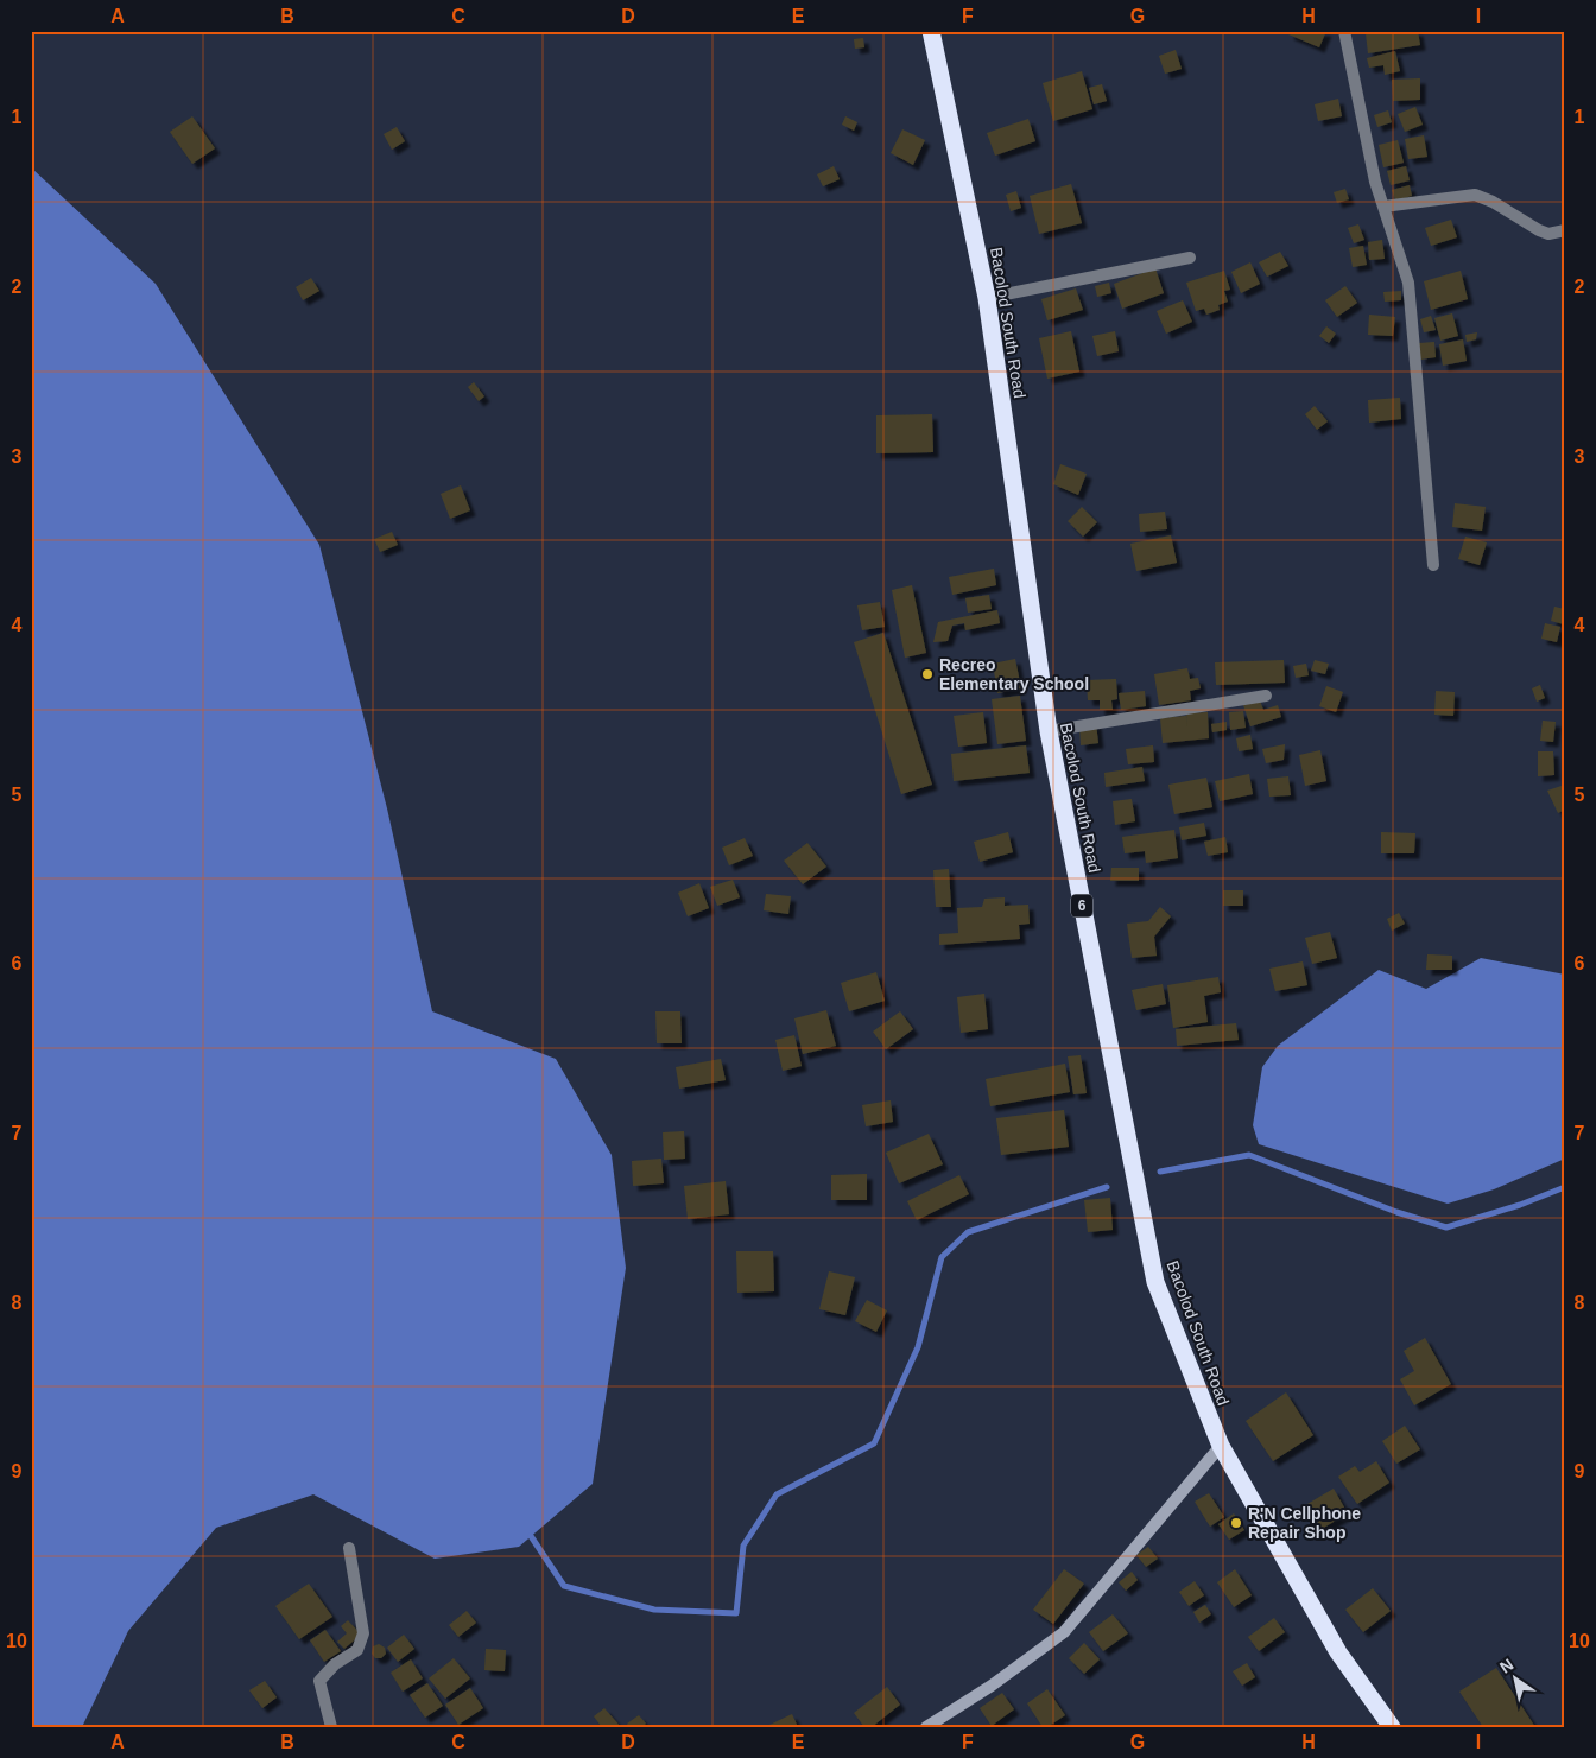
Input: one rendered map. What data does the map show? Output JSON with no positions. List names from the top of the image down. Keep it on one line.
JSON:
{"streets":{"highway":["Bacolod South Road","6"]},"places":["Recreo Elementary School","R'N Cellphone Repair Shop"],"north":"top left","grid":{"columns":["A","B","C","D","E","F","G","H","I"],"rows":["1","2","3","4","5","6","7","8","9","10"]}}
